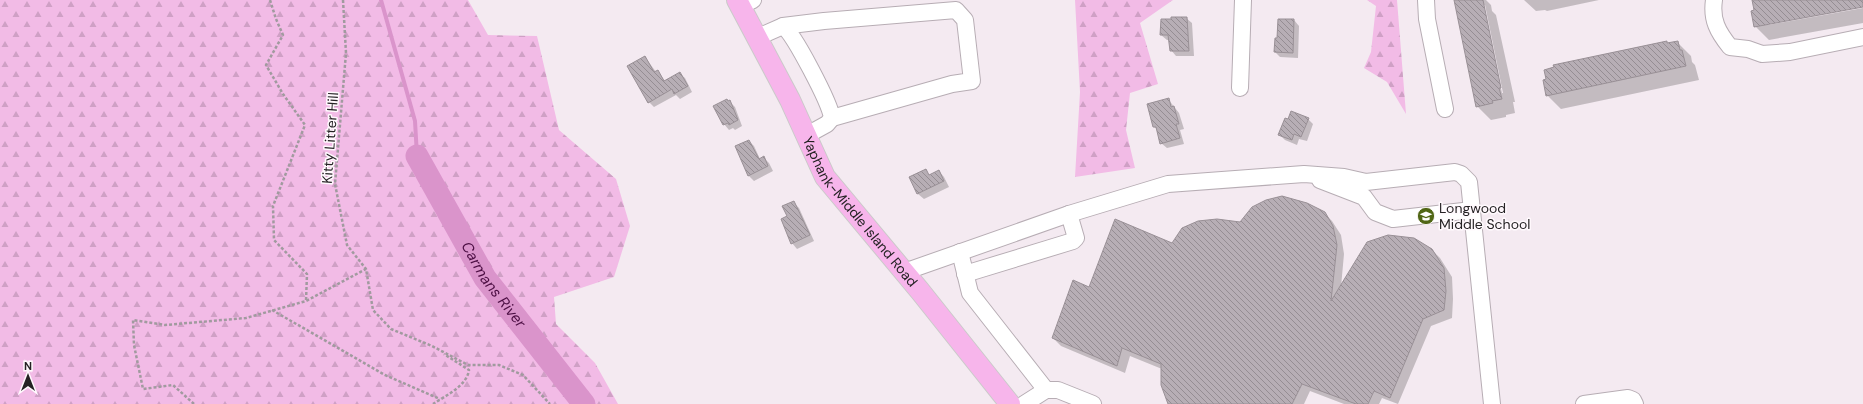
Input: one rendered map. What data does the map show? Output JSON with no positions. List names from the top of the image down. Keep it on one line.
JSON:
{"streets":{"main road":["Yaphank-Middle Island Road"],"path":["Kitty Litter Hill"]},"water":["Carmans River"],"places":{"school or university":["Longwood Middle School"]},"north":"top"}
